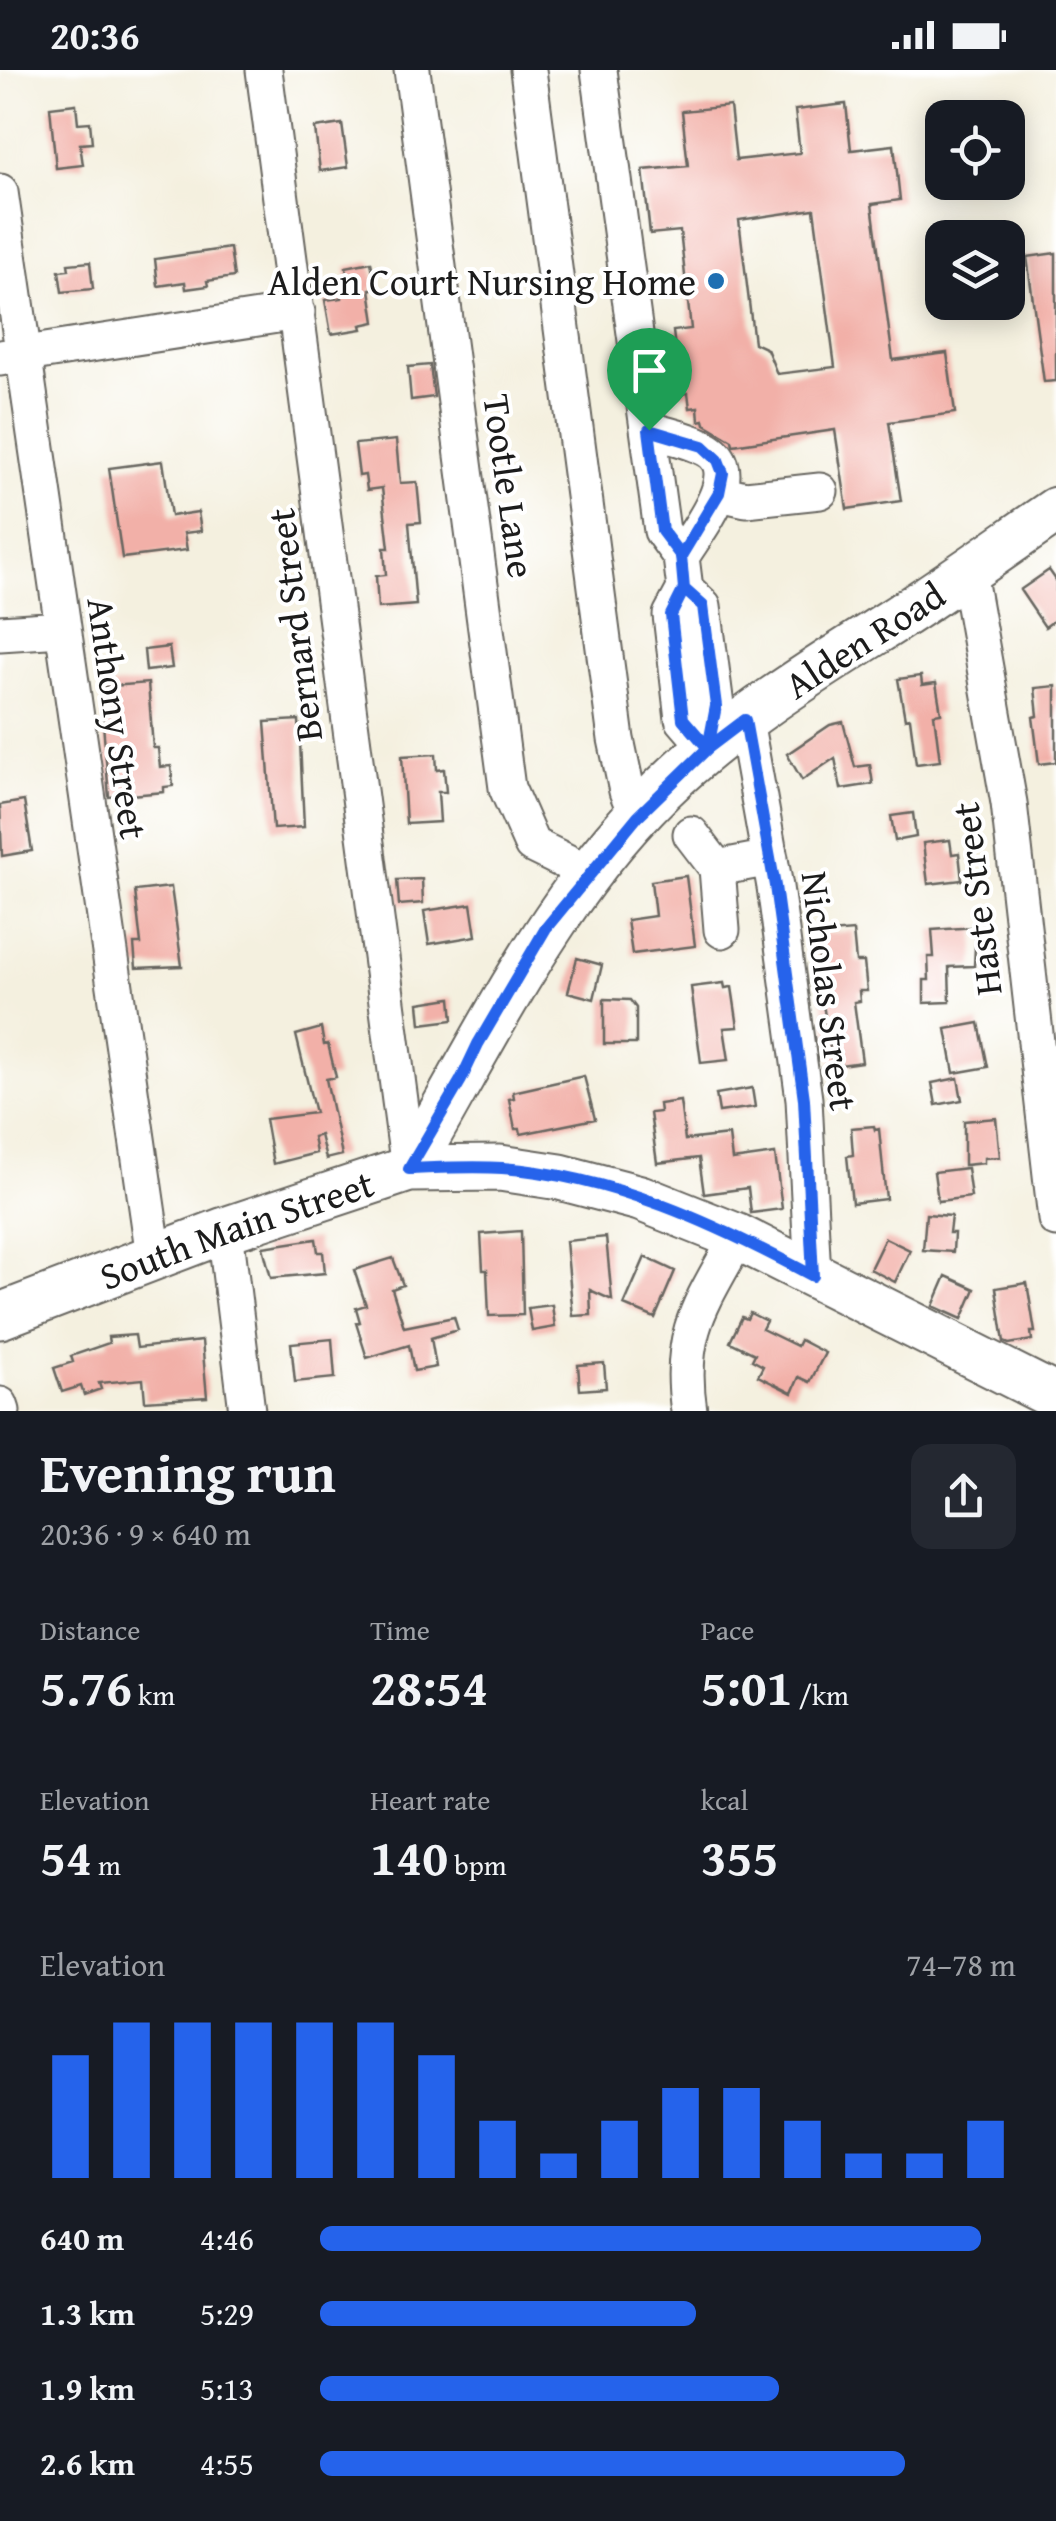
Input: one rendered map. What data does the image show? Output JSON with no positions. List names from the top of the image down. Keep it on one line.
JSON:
{"streets":{"main road":["Alden Road","South Main Street"],"street":["Tootle Lane","Bernard Street","Anthony Street","Haste Street","Nicholas Street"]},"crossings":[["Tootle Lane","Alden Road"],["Bernard Street","Alden Road"],["Bernard Street","South Main Street"],["Alden Road","Haste Street"],["Alden Road","Nicholas Street"],["Alden Road","South Main Street"],["Anthony Street","South Main Street"],["Nicholas Street","South Main Street"]],"places":["Alden Court Nursing Home"],"page":{"status":"20:36","heading":["Evening run","20:36 · 9 × 640 m"],"stats":[["Distance","5.76 km"],["Time","28:54"],["Pace","5:01 /km"],["Elevation","54 m"],["Heart rate","140 bpm"],["kcal","355"]],"chart":["Elevation","74–78 m"],"list":[{"name":"640 m","note":"4:46"},{"name":"1.3 km","note":"5:29"},{"name":"1.9 km","note":"5:13"},{"name":"2.6 km","note":"4:55"}]}}
